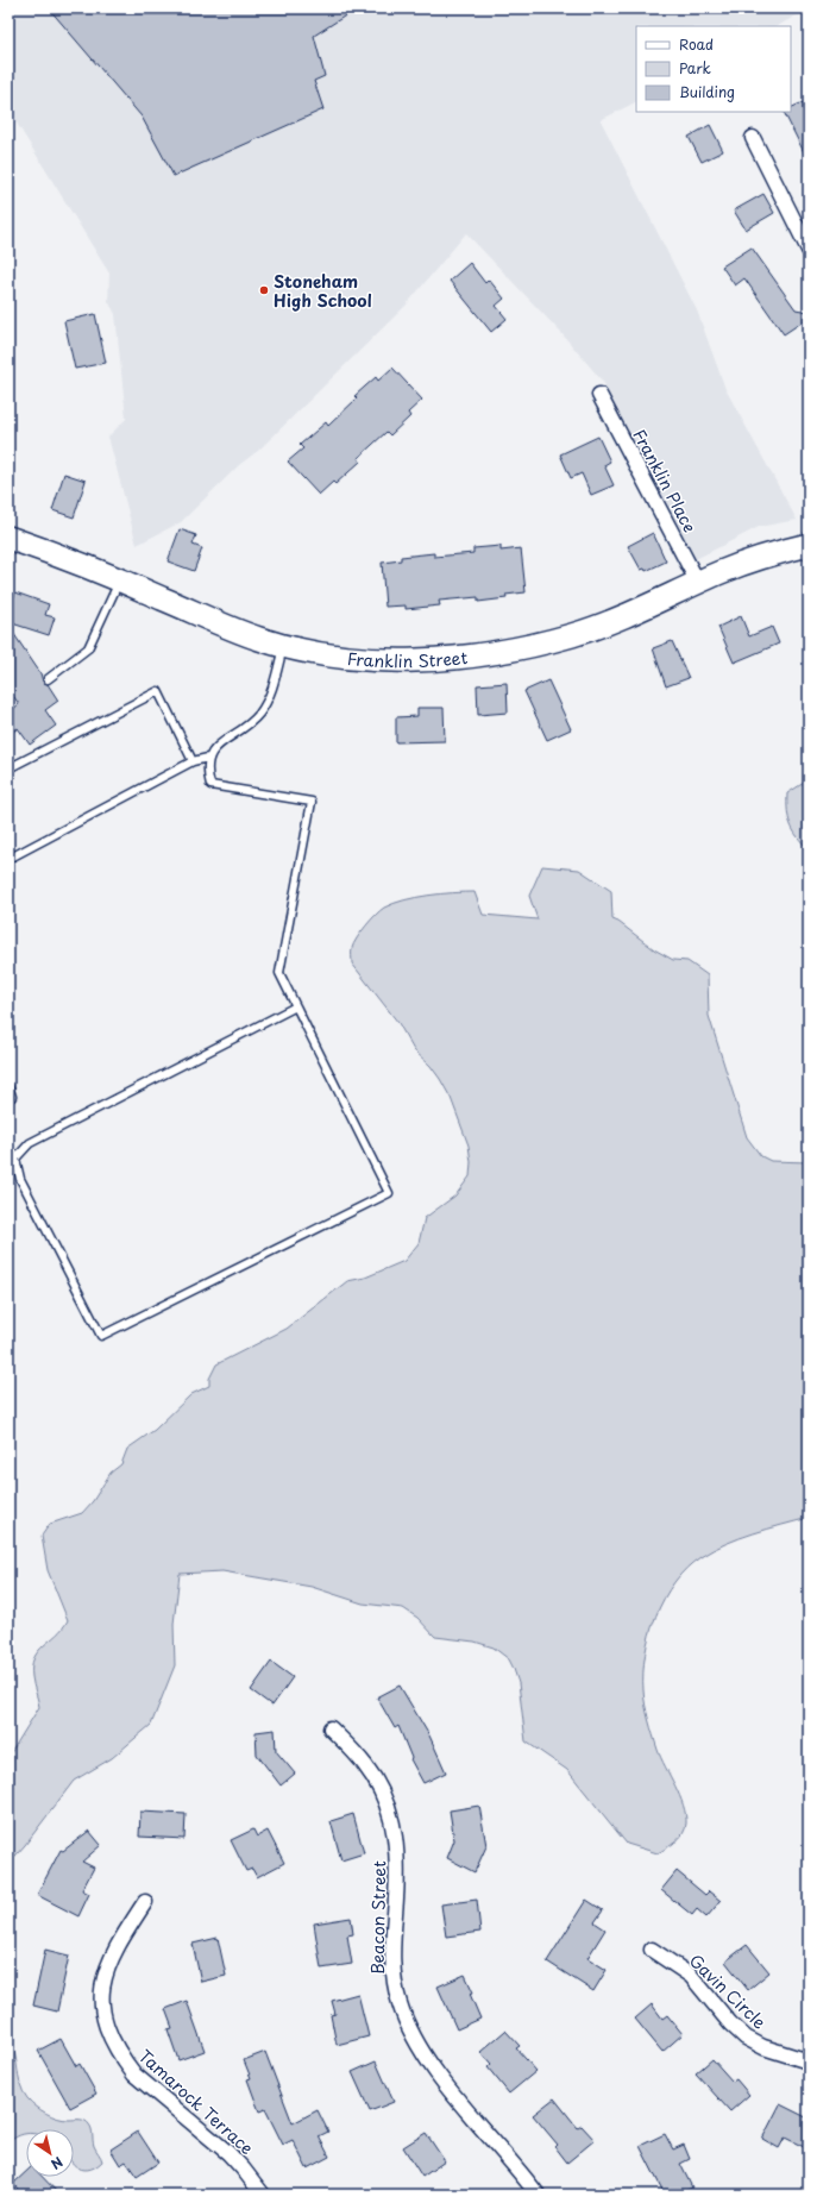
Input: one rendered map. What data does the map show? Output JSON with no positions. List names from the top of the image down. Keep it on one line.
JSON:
{"streets":{"main road":["Franklin Street"],"street":["Franklin Place","Beacon Street","Gavin Circle","Tamarock Terrace"]},"crossings":[["Franklin Place","Franklin Street"]],"places":["Stoneham High School"],"legend":["Road","Park","Building"],"north":"bottom right"}
